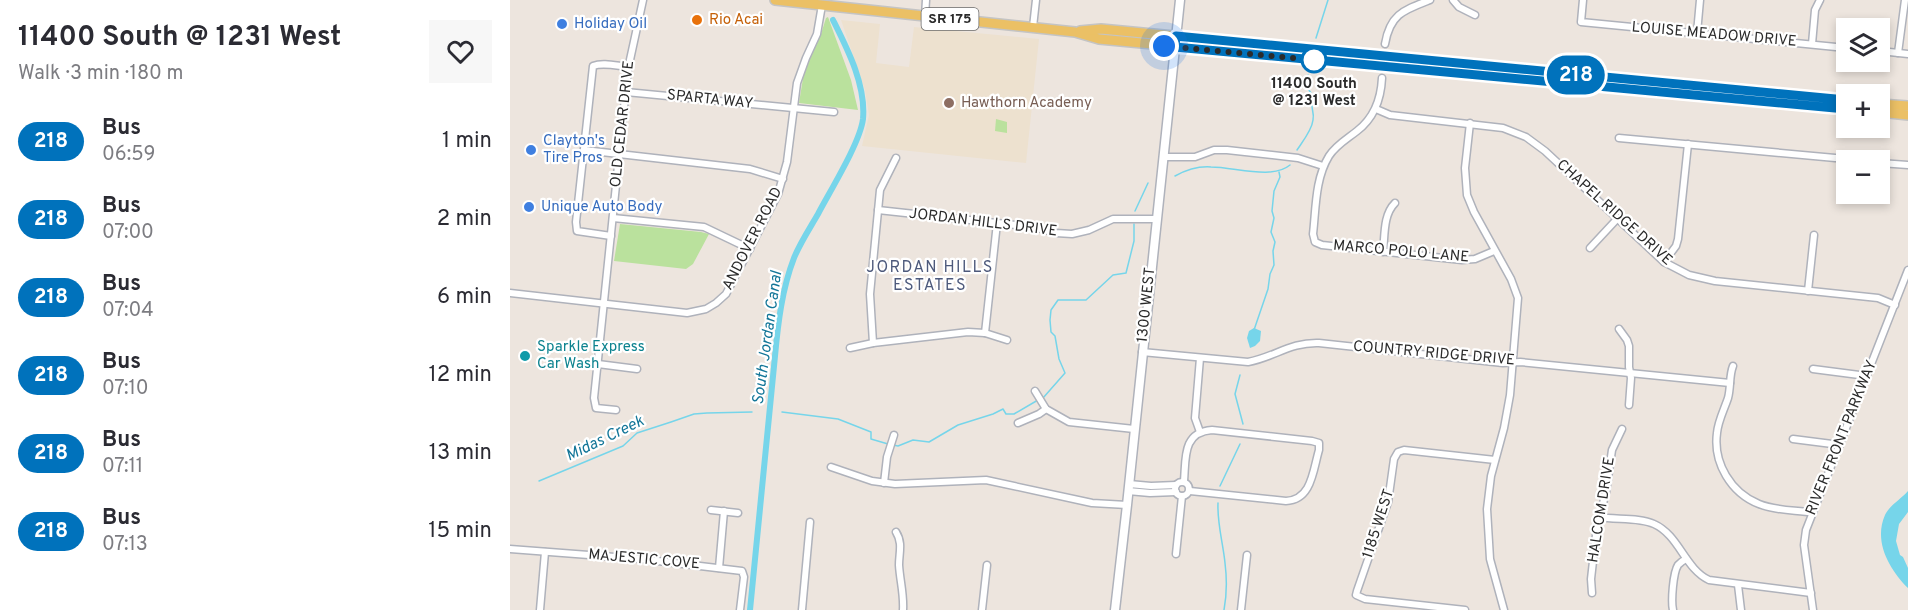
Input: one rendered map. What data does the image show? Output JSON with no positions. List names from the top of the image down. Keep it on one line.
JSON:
{"streets":{"main road":["SR 175"],"street":["LOUISE MEADOW DRIVE","SPARTA WAY","OLD CEDAR DRIVE","CHAPEL RIDGE DRIVE","JORDAN HILLS DRIVE","ANDOVER ROAD","MARCO POLO LANE","1300 WEST","COUNTRY RIDGE DRIVE","RIVER FRONT PARKWAY","HALCOM DRIVE","1185 WEST","MAJESTIC COVE"]},"crossings":[["SR 175","ANDOVER ROAD"],["SR 175","1300 WEST"],["SPARTA WAY","OLD CEDAR DRIVE"],["SPARTA WAY","ANDOVER ROAD"],["OLD CEDAR DRIVE","ANDOVER ROAD"],["CHAPEL RIDGE DRIVE","MARCO POLO LANE"],["CHAPEL RIDGE DRIVE","RIVER FRONT PARKWAY"],["JORDAN HILLS DRIVE","1300 WEST"],["1300 WEST","COUNTRY RIDGE DRIVE"]],"districts":["JORDAN HILLS ESTATES"],"water":["South Jordan Canal","Midas Creek"],"places":["Rio Acai","Holiday Oil","11400 South @ 1231 West","Hawthorn Academy","Clayton's Tire Pros","Unique Auto Body","Sparkle Express Car Wash"],"lines":["bus line 218"],"page":{"heading":["11400 South @ 1231 West","Walk · 3 min · 180 m"],"on_map":"218","map_buttons":["+","−"],"list":[{"mark":"218","name":"Bus","note":"06:59","value":"1 min"},{"mark":"218","name":"Bus","note":"07:00","value":"2 min"},{"mark":"218","name":"Bus","note":"07:04","value":"6 min"},{"mark":"218","name":"Bus","note":"07:10","value":"12 min"},{"mark":"218","name":"Bus","note":"07:11","value":"13 min"},{"mark":"218","name":"Bus","note":"07:13","value":"15 min"}]}}
